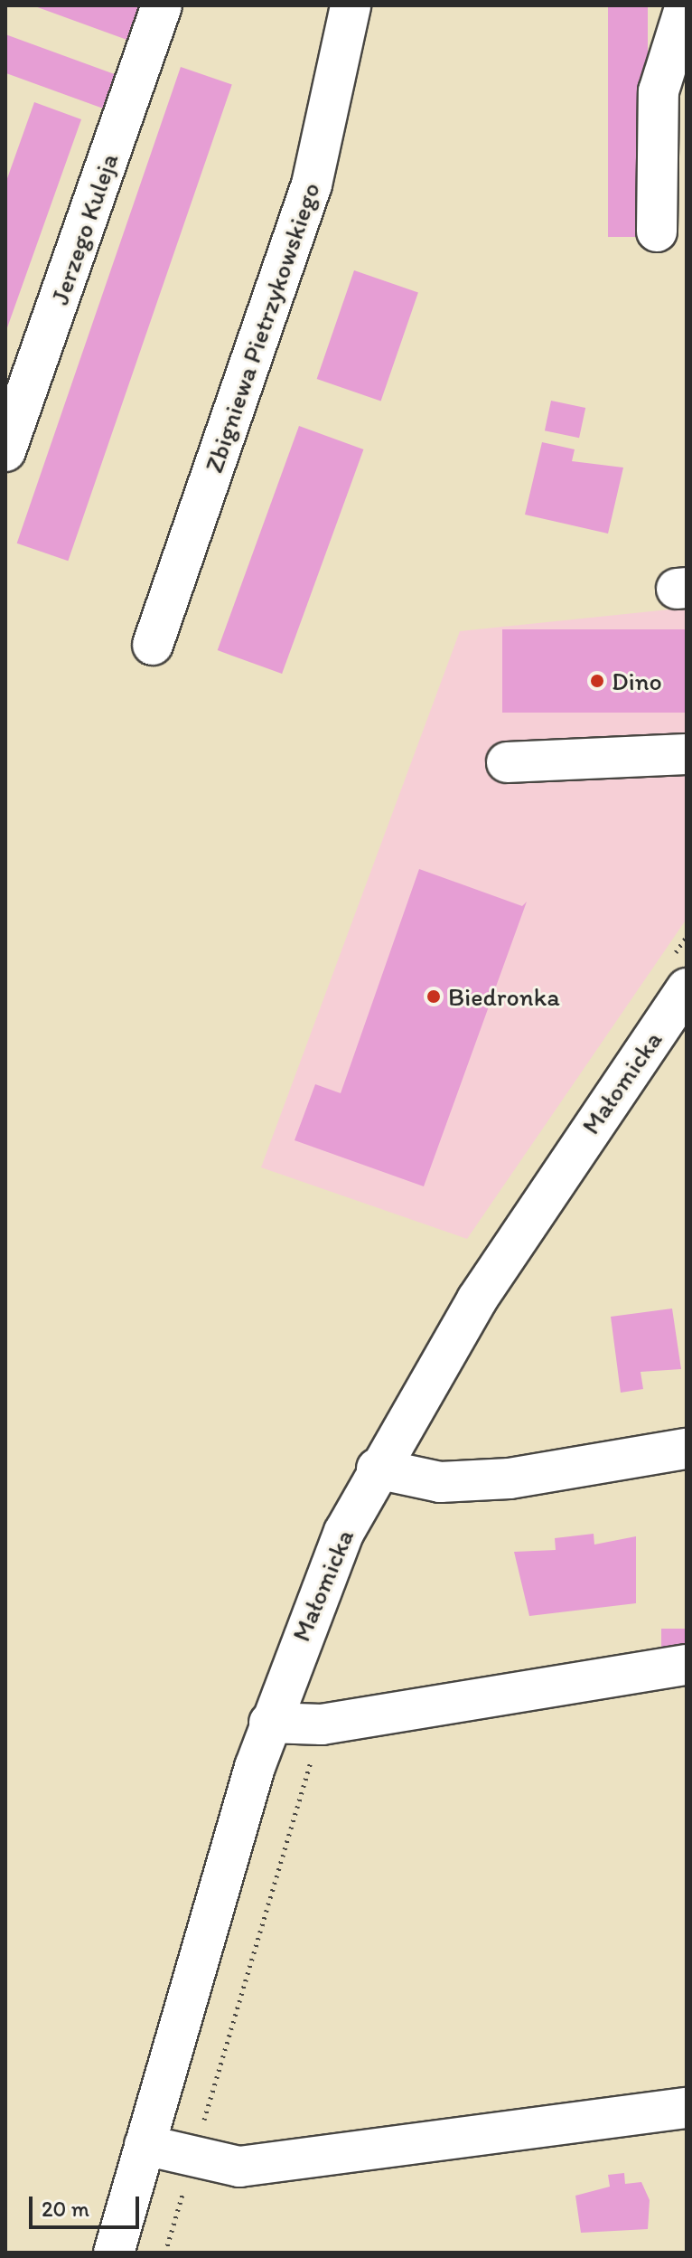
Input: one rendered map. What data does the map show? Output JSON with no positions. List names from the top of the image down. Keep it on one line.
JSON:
{"streets":{"street":["Jerzego Kuleja","Zbigniewa Pietrzykowskiego","Małomicka"]},"places":["Dino","Biedronka"],"scale_bar":"20 m"}
